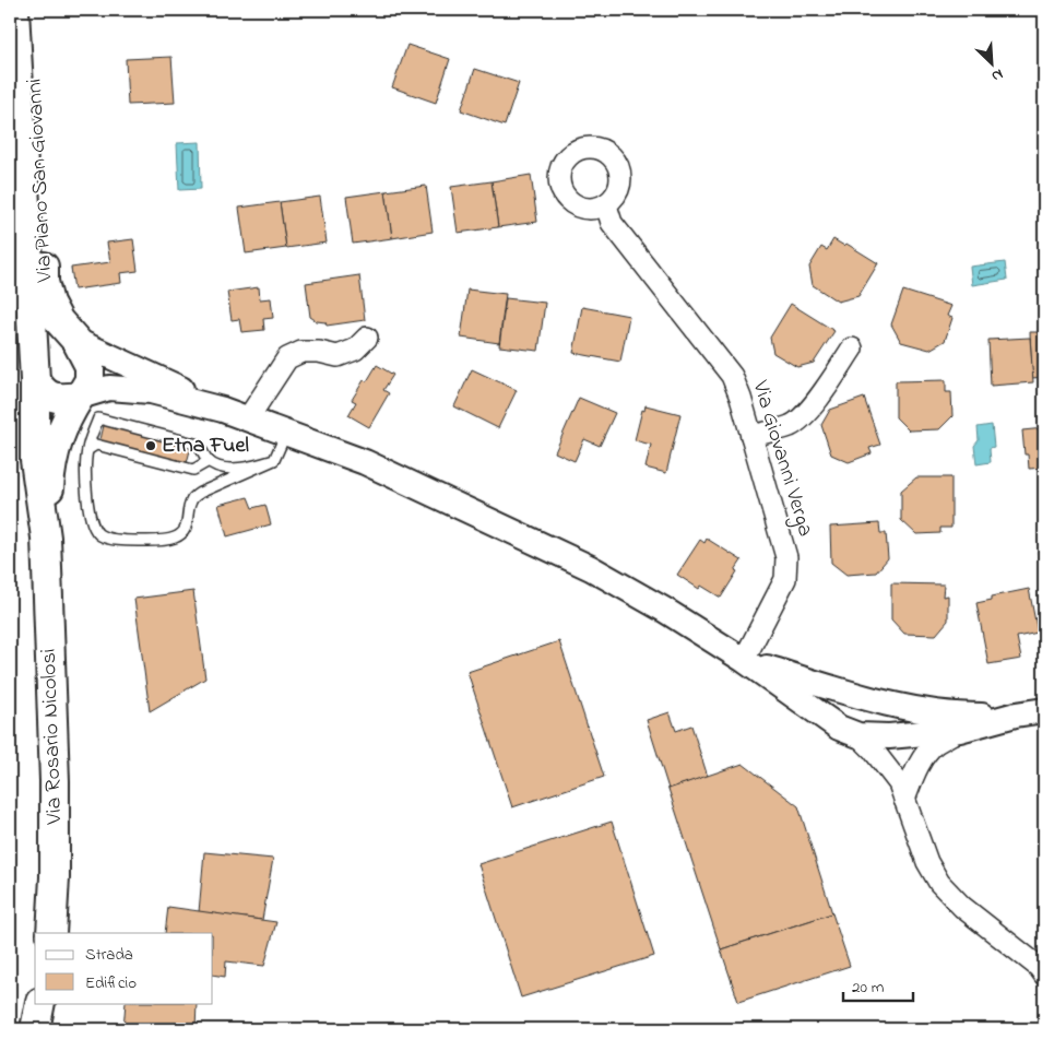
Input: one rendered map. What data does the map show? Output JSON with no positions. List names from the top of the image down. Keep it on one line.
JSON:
{"streets":{"main road":["Via Piano San Giovanni","Via Rosario Nicolosi"],"street":["Via Giovanni Verga"]},"crossings":[["Via Piano San Giovanni","Via Rosario Nicolosi"]],"places":["Etna Fuel"],"legend":["Strada","Edificio"],"scale_bar":"20 m","north":"bottom right"}
